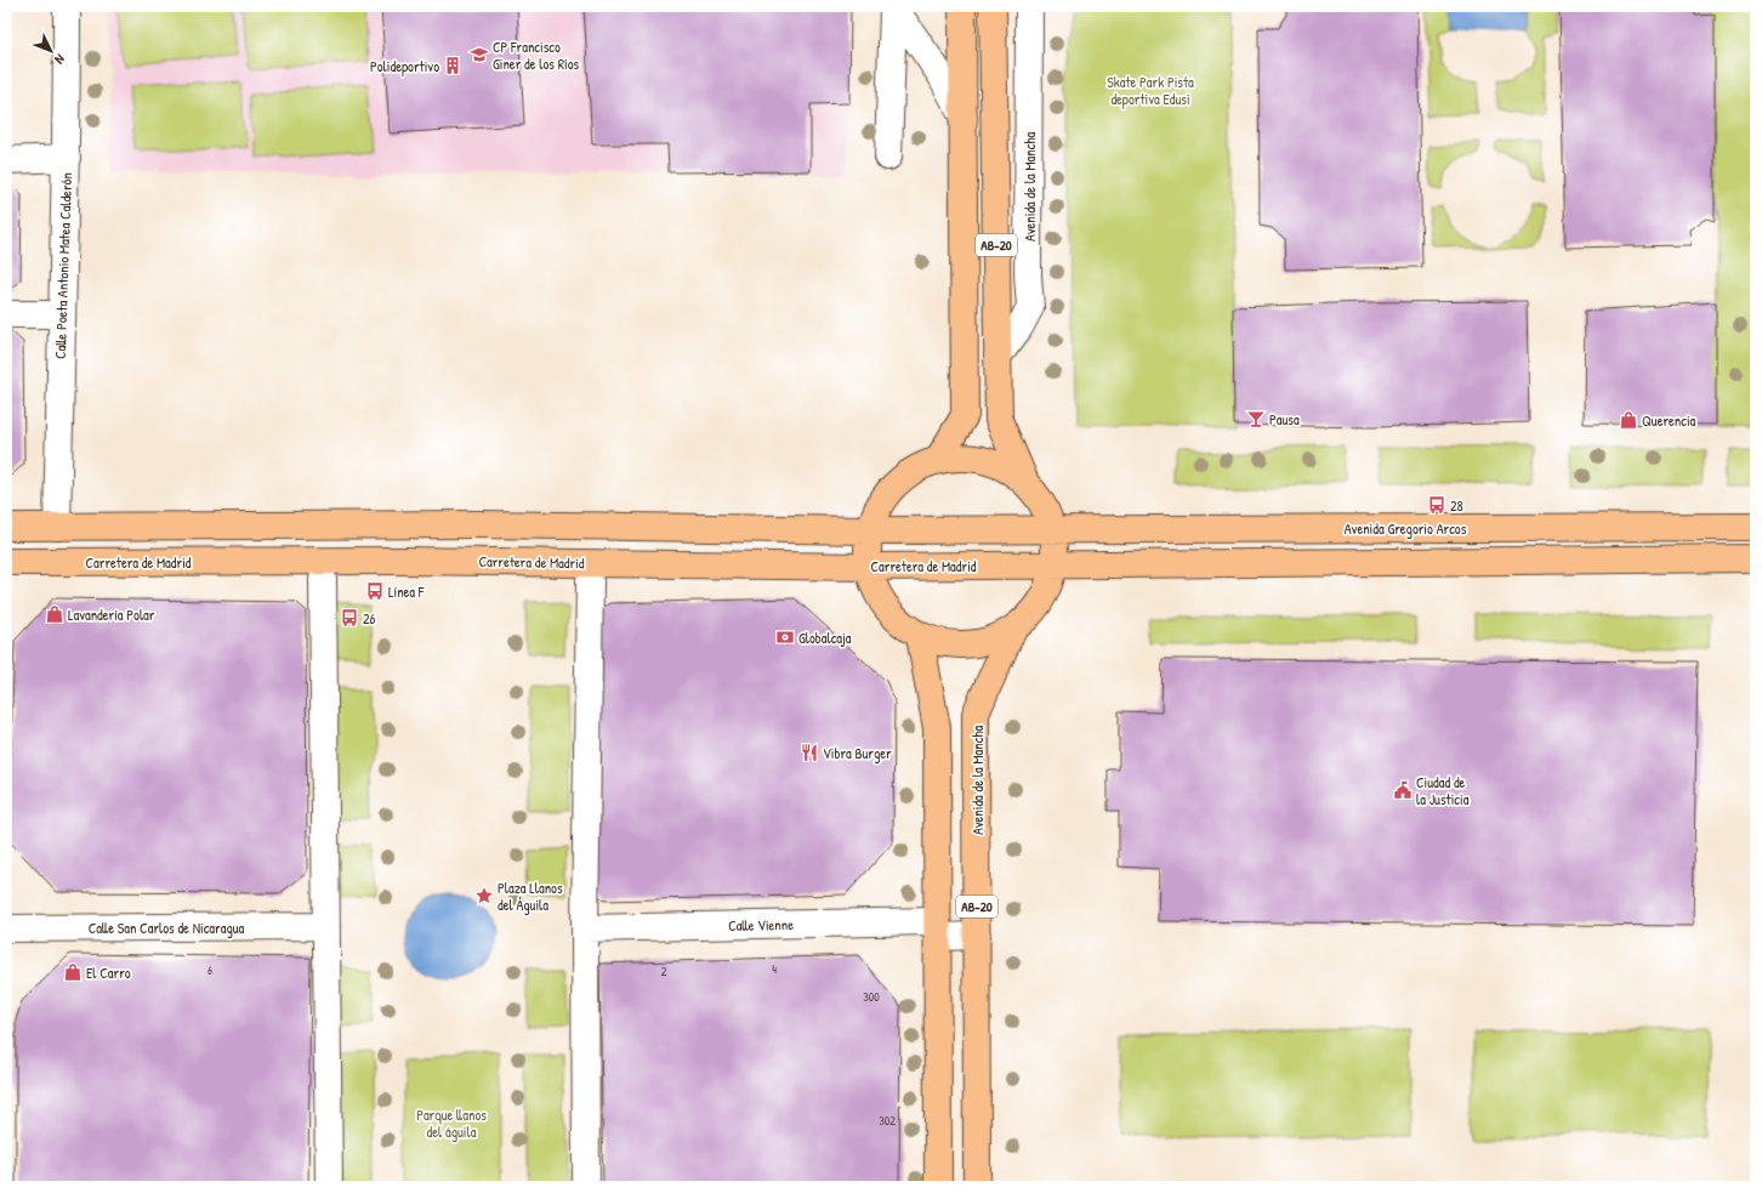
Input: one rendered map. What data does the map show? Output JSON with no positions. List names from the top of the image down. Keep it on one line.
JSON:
{"streets":{"main road":["Avenida de la Mancha","AB-20","Avenida Gregorio Arcos","Carretera de Madrid"],"street":["Calle Poeta Antonio Matea Calderón","Calle Vienne","Calle San Carlos de Nicaragua"]},"crossings":[["Avenida de la Mancha","AB-20"],["Avenida de la Mancha","Avenida Gregorio Arcos"],["Avenida de la Mancha","Carretera de Madrid"],["AB-20","Calle Vienne"]],"parks":["Skate Park Pista deportiva Edusi","Parque llanos del águila"],"places":{"school or university":["CP Francisco Giner de los Ríos"],"building":["Polideportivo"],"bar":["Pausa"],"shop":["Querencia","Lavandería Polar","El Carro"],"bus stop":["28","Línea F","26"],"bank":["Globalcaja"],"restaurant":["Vibra Burger"],"public building":["Ciudad de la Justicia"],"place":["Plaza Llanos del Águila"]},"house_numbers":["4","6","2","300","302"],"north":"bottom right"}
